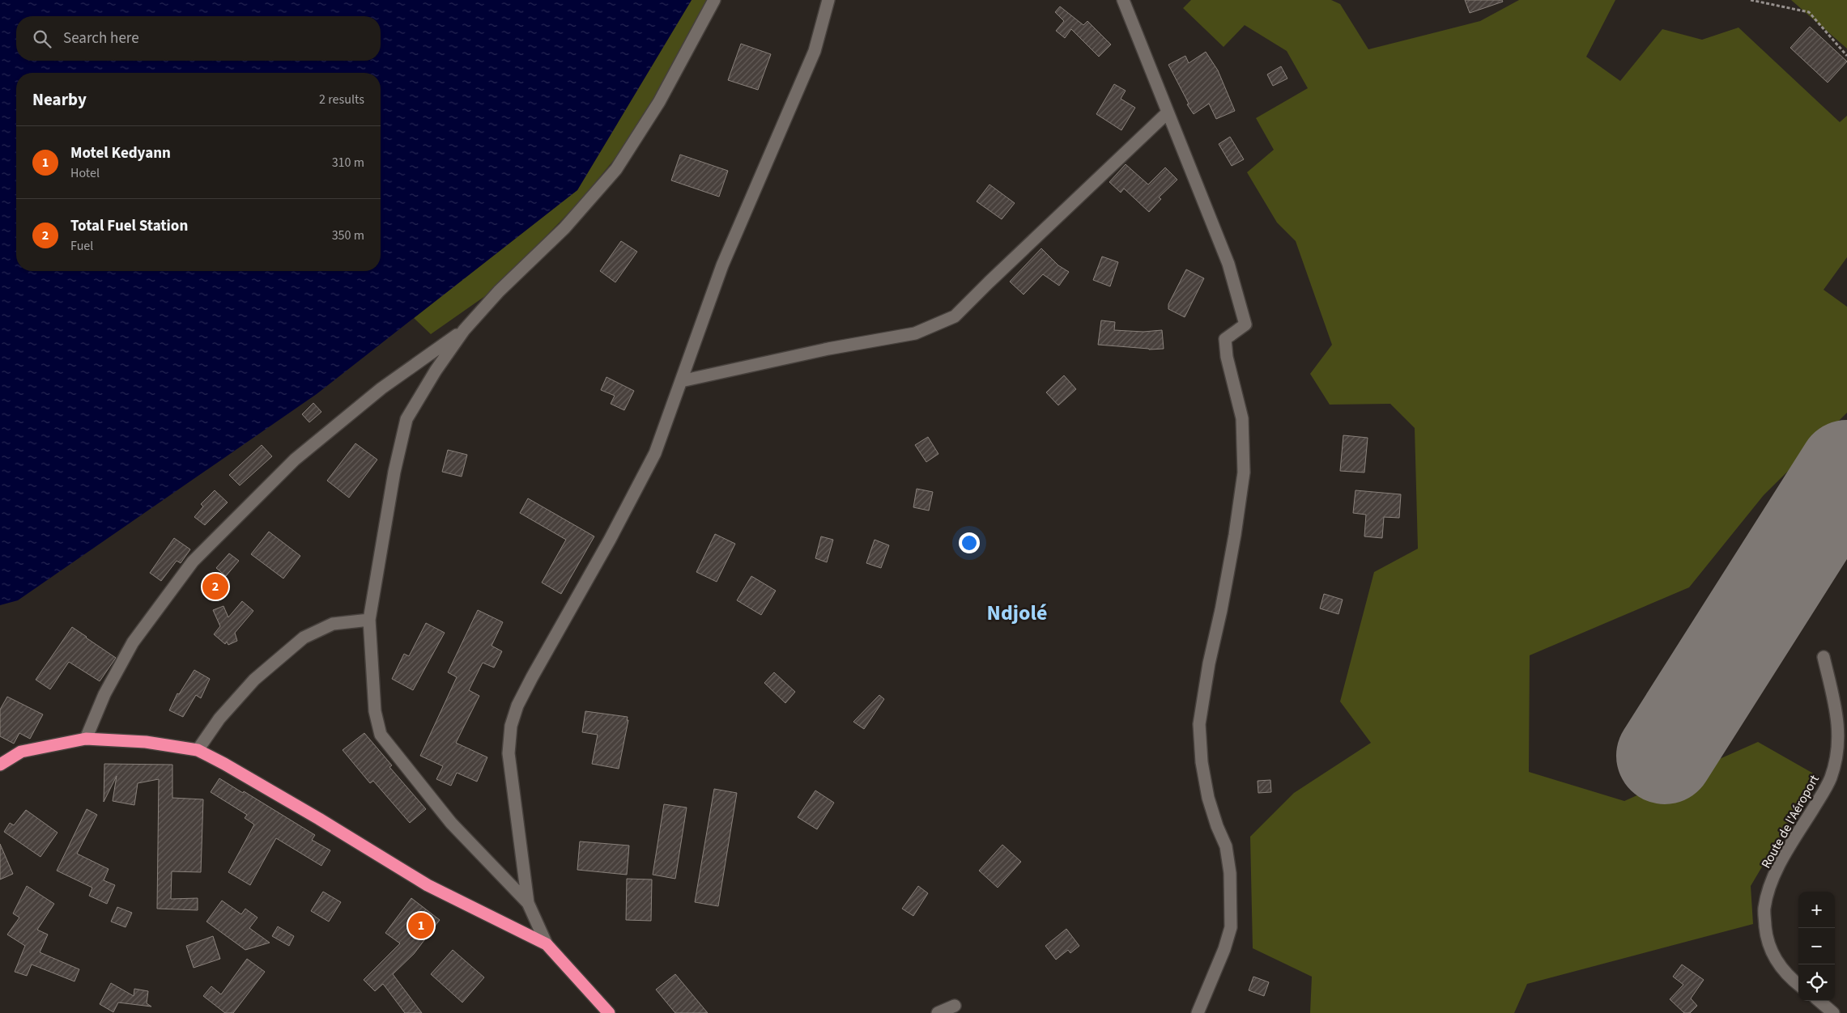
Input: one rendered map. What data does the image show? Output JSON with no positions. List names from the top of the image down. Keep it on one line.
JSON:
{"streets":{"street":["Route de l'Aéroport"]},"districts":["Ndjolé"],"page":{"search":"Search here","heading":["Nearby","2 results"],"list":[{"mark":"1","name":"Motel Kedyann","note":"Hotel","value":"310 m"},{"mark":"2","name":"Total Fuel Station","note":"Fuel","value":"350 m"}],"pins":["2","1"],"map_buttons":["+","−"]}}
